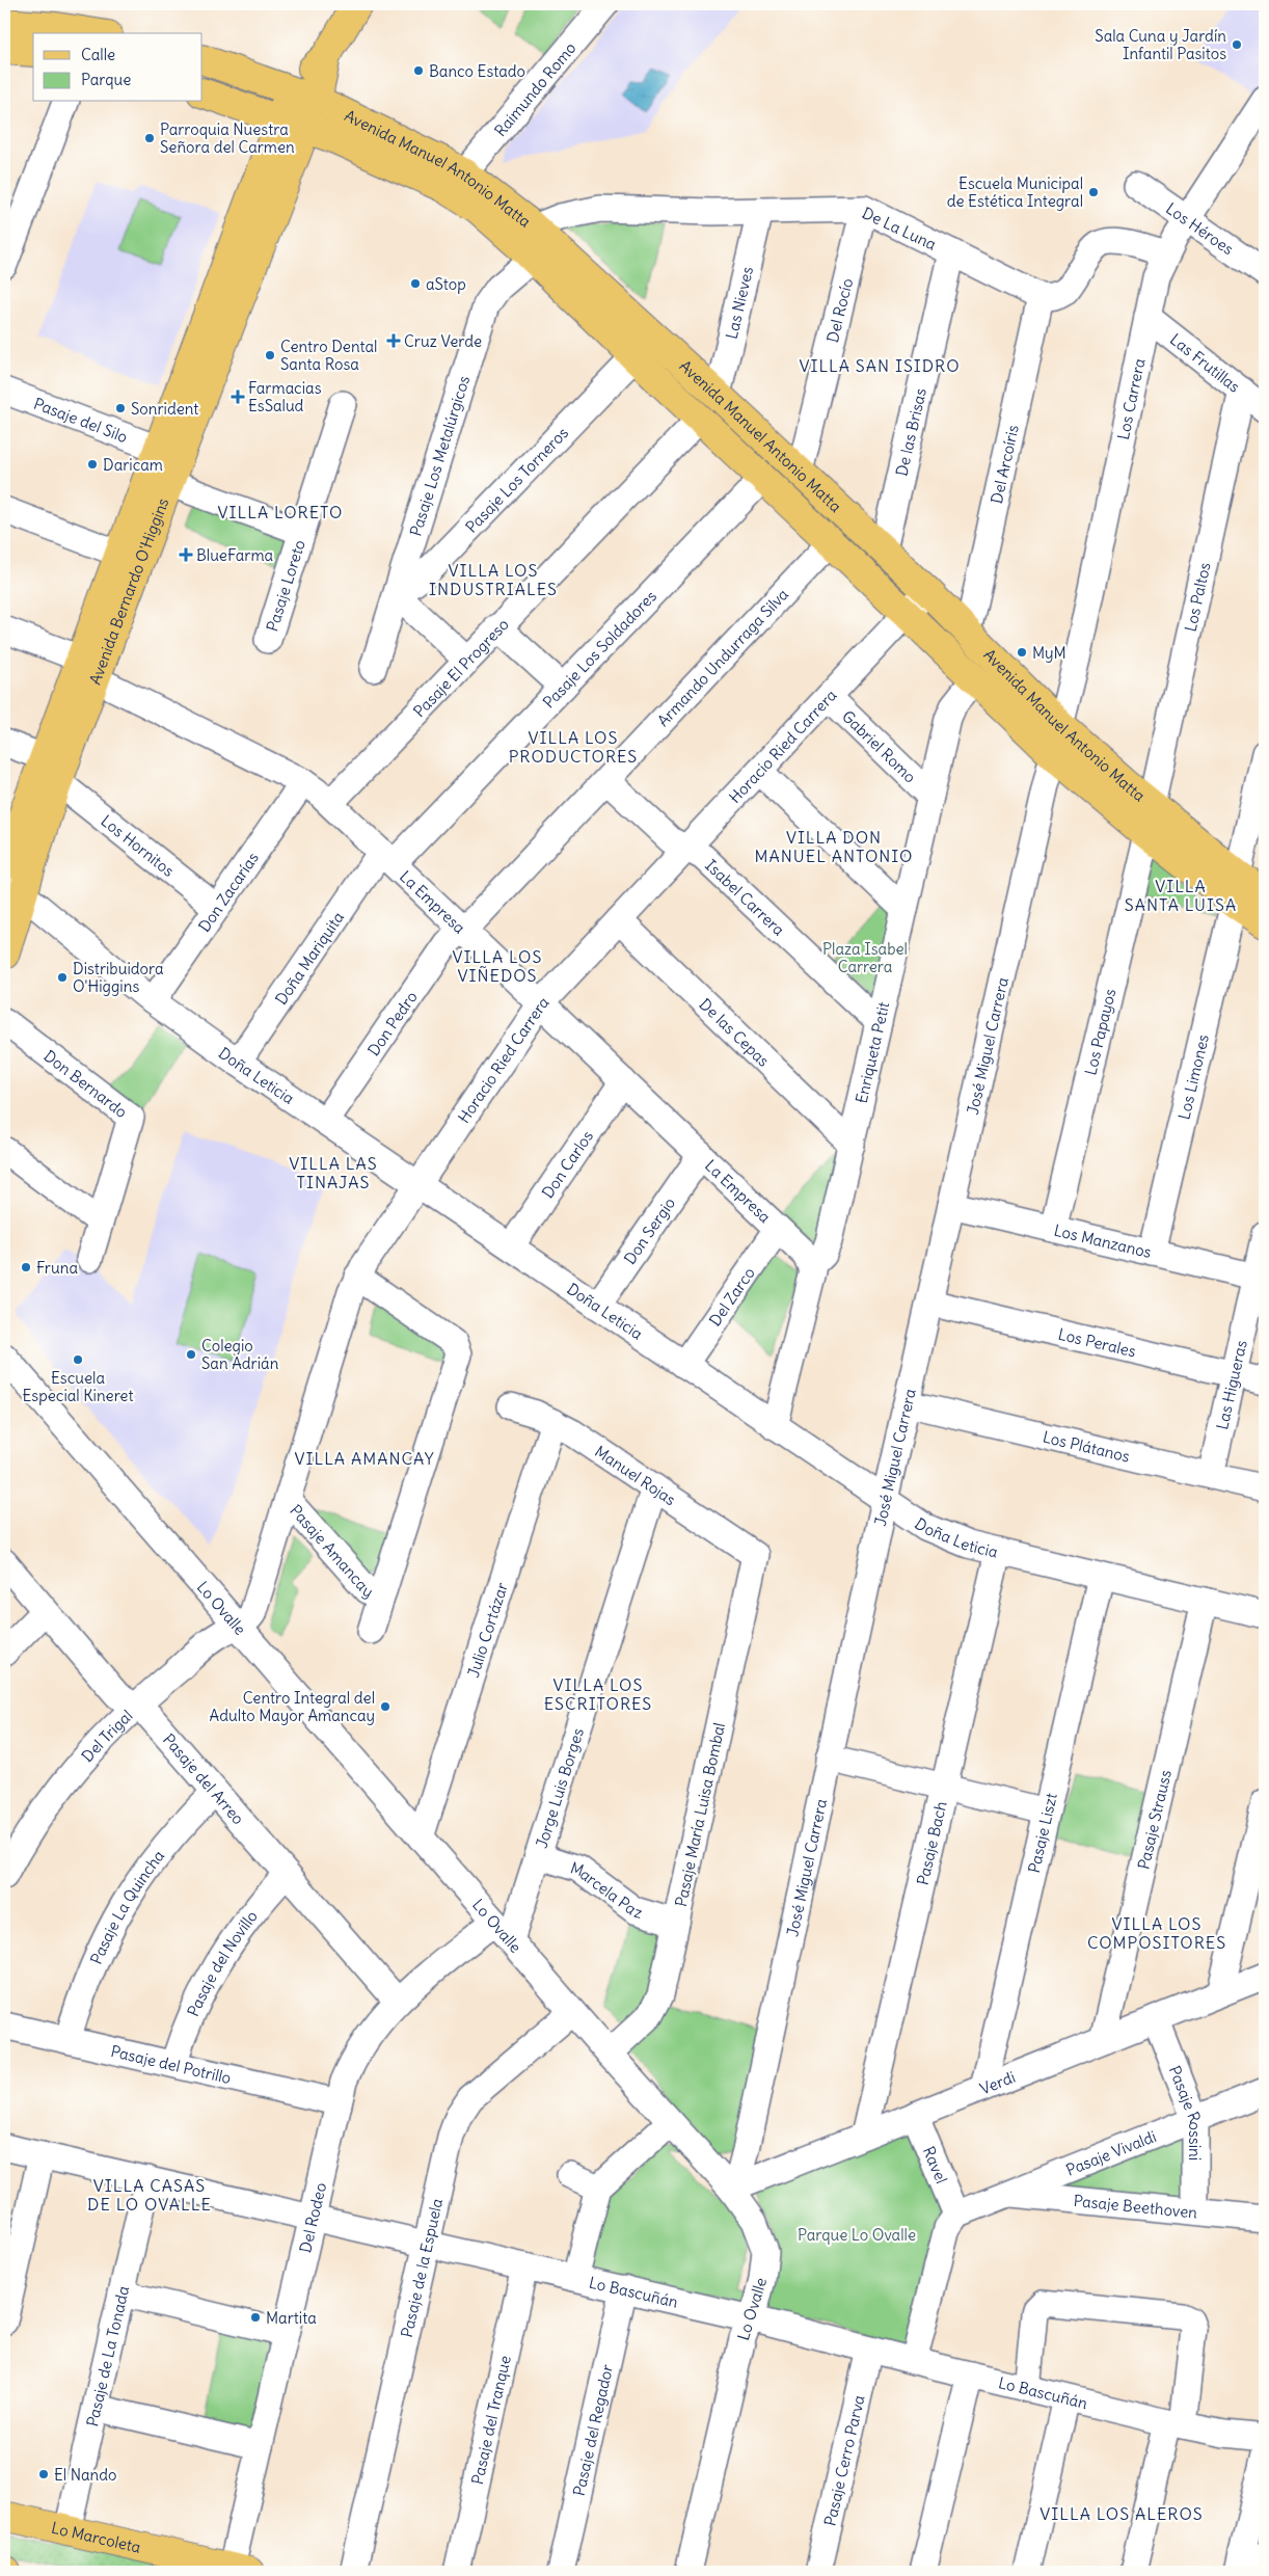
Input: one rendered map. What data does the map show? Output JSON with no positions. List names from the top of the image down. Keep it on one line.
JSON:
{"streets":{"main road":["Avenida Manuel Antonio Matta","Avenida Bernardo O'Higgins","Lo Marcoleta"],"street":["Raimundo Romo","De La Luna","Los Héroes","Las Nieves","Del Rocío","Las Frutillas","Los Carrera","Pasaje del Silo","De las Brisas","Pasaje Los Metalúrgicos","Del Arcoíris","Pasaje Los Torneros","Pasaje Loreto","Los Paltos","Pasaje Los Soldadores","Armando Undurraga Silva","Pasaje El Progreso","Gabriel Romo","Horacio Ried Carrera","Los Hornitos","Don Zacarías","Isabel Carrera","La Empresa","Doña Mariquita","Don Pedro","Los Papayos","De las Cepas","José Miguel Carrera","Enriqueta Petit","Doña Leticia","Los Limones","Don Bernardo","Don Carlos","Don Sergio","Los Manzanos","Del Zarco","Los Perales","Las Higueras","Los Plátanos","Manuel Rojas","Pasaje Amancay","Lo Ovalle","Julio Cortázar","Del Trigal","Pasaje del Arreo","Jorge Luis Borges","Pasaje María Luisa Bombal","Pasaje Strauss","Pasaje Liszt","Pasaje Bach","Marcela Paz","Pasaje La Quincha","Pasaje del Novillo","Pasaje del Potrillo","Verdi","Pasaje Rossini","Pasaje Vivaldi","Ravel","Pasaje Beethoven","Del Rodeo","Pasaje de la Espuela","Lo Bascuñán","Pasaje de La Tonada","Pasaje del Tranque","Pasaje del Regador","Pasaje Cerro Parva"]},"crossings":[["Raimundo Romo","Avenida Manuel Antonio Matta"],["Avenida Manuel Antonio Matta","De La Luna"],["Avenida Manuel Antonio Matta","Las Nieves"],["Avenida Manuel Antonio Matta","Del Rocío"],["Avenida Manuel Antonio Matta","Los Carrera"],["Avenida Manuel Antonio Matta","De las Brisas"],["Avenida Manuel Antonio Matta","Pasaje Los Metalúrgicos"],["Avenida Manuel Antonio Matta","Del Arcoíris"],["Avenida Manuel Antonio Matta","Pasaje Los Torneros"],["Avenida Manuel Antonio Matta","Avenida Bernardo O'Higgins"],["Avenida Manuel Antonio Matta","Los Paltos"],["Avenida Manuel Antonio Matta","Pasaje Los Soldadores"],["Avenida Manuel Antonio Matta","Armando Undurraga Silva"],["Avenida Manuel Antonio Matta","Pasaje El Progreso"],["Avenida Manuel Antonio Matta","Horacio Ried Carrera"],["Avenida Manuel Antonio Matta","Los Papayos"],["Avenida Manuel Antonio Matta","José Miguel Carrera"],["Avenida Manuel Antonio Matta","Enriqueta Petit"],["Avenida Manuel Antonio Matta","Los Limones"],["De La Luna","Las Nieves"],["De La Luna","Del Rocío"],["De La Luna","De las Brisas"],["De La Luna","Del Arcoíris"],["Los Héroes","Los Carrera"],["Las Frutillas","Los Carrera"],["Las Frutillas","Los Paltos"],["Los Carrera","José Miguel Carrera"],["Pasaje del Silo","Avenida Bernardo O'Higgins"],["Pasaje Los Metalúrgicos","Pasaje Los Torneros"],["Pasaje Loreto","Avenida Bernardo O'Higgins"],["Avenida Bernardo O'Higgins","Los Hornitos"],["Avenida Bernardo O'Higgins","La Empresa"],["Avenida Bernardo O'Higgins","Doña Leticia"],["Pasaje Los Soldadores","La Empresa"],["Pasaje Los Soldadores","Doña Mariquita"],["Armando Undurraga Silva","Isabel Carrera"],["Armando Undurraga Silva","La Empresa"],["Armando Undurraga Silva","Don Pedro"],["Pasaje El Progreso","La Empresa"],["Gabriel Romo","Horacio Ried Carrera"],["Gabriel Romo","Enriqueta Petit"],["Horacio Ried Carrera","Isabel Carrera"],["Horacio Ried Carrera","La Empresa"],["Horacio Ried Carrera","De las Cepas"],["Horacio Ried Carrera","Doña Leticia"],["Horacio Ried Carrera","Pasaje Amancay"],["Horacio Ried Carrera","Lo Ovalle"],["Horacio Ried Carrera","Del Trigal"],["Los Hornitos","Don Zacarías"],["Don Zacarías","La Empresa"],["Don Zacarías","Doña Leticia"],["Isabel Carrera","Enriqueta Petit"],["La Empresa","Doña Mariquita"],["La Empresa","Don Pedro"],["La Empresa","Enriqueta Petit"],["La Empresa","Don Carlos"],["La Empresa","Don Sergio"],["La Empresa","Del Zarco"],["Doña Mariquita","Doña Leticia"],["Don Pedro","Doña Leticia"],["Los Papayos","Los Manzanos"],["De las Cepas","Enriqueta Petit"],["José Miguel Carrera","Doña Leticia"],["José Miguel Carrera","Los Manzanos"],["José Miguel Carrera","Los Perales"],["José Miguel Carrera","Los Plátanos"],["José Miguel Carrera","Lo Ovalle"],["José Miguel Carrera","Verdi"],["Enriqueta Petit","Doña Leticia"],["Doña Leticia","Don Carlos"],["Doña Leticia","Don Sergio"],["Doña Leticia","Del Zarco"],["Doña Leticia","Pasaje Strauss"],["Doña Leticia","Pasaje Liszt"],["Doña Leticia","Pasaje Bach"],["Los Limones","Los Manzanos"],["Los Manzanos","Las Higueras"],["Los Perales","Las Higueras"],["Las Higueras","Los Plátanos"],["Manuel Rojas","Julio Cortázar"],["Manuel Rojas","Jorge Luis Borges"],["Manuel Rojas","Pasaje María Luisa Bombal"],["Lo Ovalle","Julio Cortázar"],["Lo Ovalle","Del Trigal"],["Lo Ovalle","Jorge Luis Borges"],["Lo Ovalle","Pasaje María Luisa Bombal"],["Lo Ovalle","Verdi"],["Lo Ovalle","Del Rodeo"],["Lo Ovalle","Pasaje de la Espuela"],["Lo Ovalle","Lo Bascuñán"],["Del Trigal","Pasaje del Arreo"],["Pasaje del Arreo","Pasaje La Quincha"],["Pasaje del Arreo","Pasaje del Novillo"],["Pasaje del Arreo","Del Rodeo"],["Jorge Luis Borges","Marcela Paz"],["Jorge Luis Borges","Del Rodeo"],["Pasaje María Luisa Bombal","Marcela Paz"],["Pasaje Strauss","Verdi"],["Pasaje Liszt","Verdi"],["Pasaje Bach","Verdi"],["Pasaje La Quincha","Pasaje del Potrillo"],["Pasaje del Novillo","Pasaje del Potrillo"],["Pasaje del Potrillo","Del Rodeo"],["Verdi","Pasaje Rossini"],["Verdi","Ravel"],["Pasaje Rossini","Pasaje Vivaldi"],["Pasaje Rossini","Pasaje Beethoven"],["Pasaje Vivaldi","Ravel"],["Pasaje Vivaldi","Pasaje Beethoven"],["Del Rodeo","Lo Bascuñán"],["Del Rodeo","Lo Marcoleta"],["Pasaje de la Espuela","Lo Bascuñán"],["Lo Bascuñán","Pasaje de La Tonada"],["Lo Bascuñán","Pasaje del Tranque"],["Lo Bascuñán","Pasaje del Regador"],["Lo Bascuñán","Pasaje Cerro Parva"],["Pasaje de La Tonada","Lo Marcoleta"]],"districts":["VILLA SAN ISIDRO","VILLA LORETO","VILLA LOS INDUSTRIALES","VILLA LOS PRODUCTORES","VILLA DON MANUEL ANTONIO","VILLA SANTA LUISA","VILLA LOS VIÑEDOS","VILLA LAS TINAJAS","VILLA AMANCAY","VILLA LOS ESCRITORES","VILLA LOS COMPOSITORES","VILLA CASAS DE LO OVALLE","VILLA LOS ALEROS"],"parks":["Plaza Isabel Carrera","Parque Lo Ovalle"],"places":{"other":["Sala Cuna y Jardín Infantil Pasitos","Banco Estado","Parroquia Nuestra Señora del Carmen","Escuela Municipal de Estética Integral","aStop","Centro Dental Santa Rosa","Sonrident","Daricam","MyM","Distribuidora O'Higgins","Fruna","Colegio San Adrián","Escuela Especial Kineret","Centro Integral del Adulto Mayor Amancay","Martita","El Nando"],"health":["Cruz Verde","Farmacias EsSalud","BlueFarma"]},"legend":["Calle","Parque"]}
